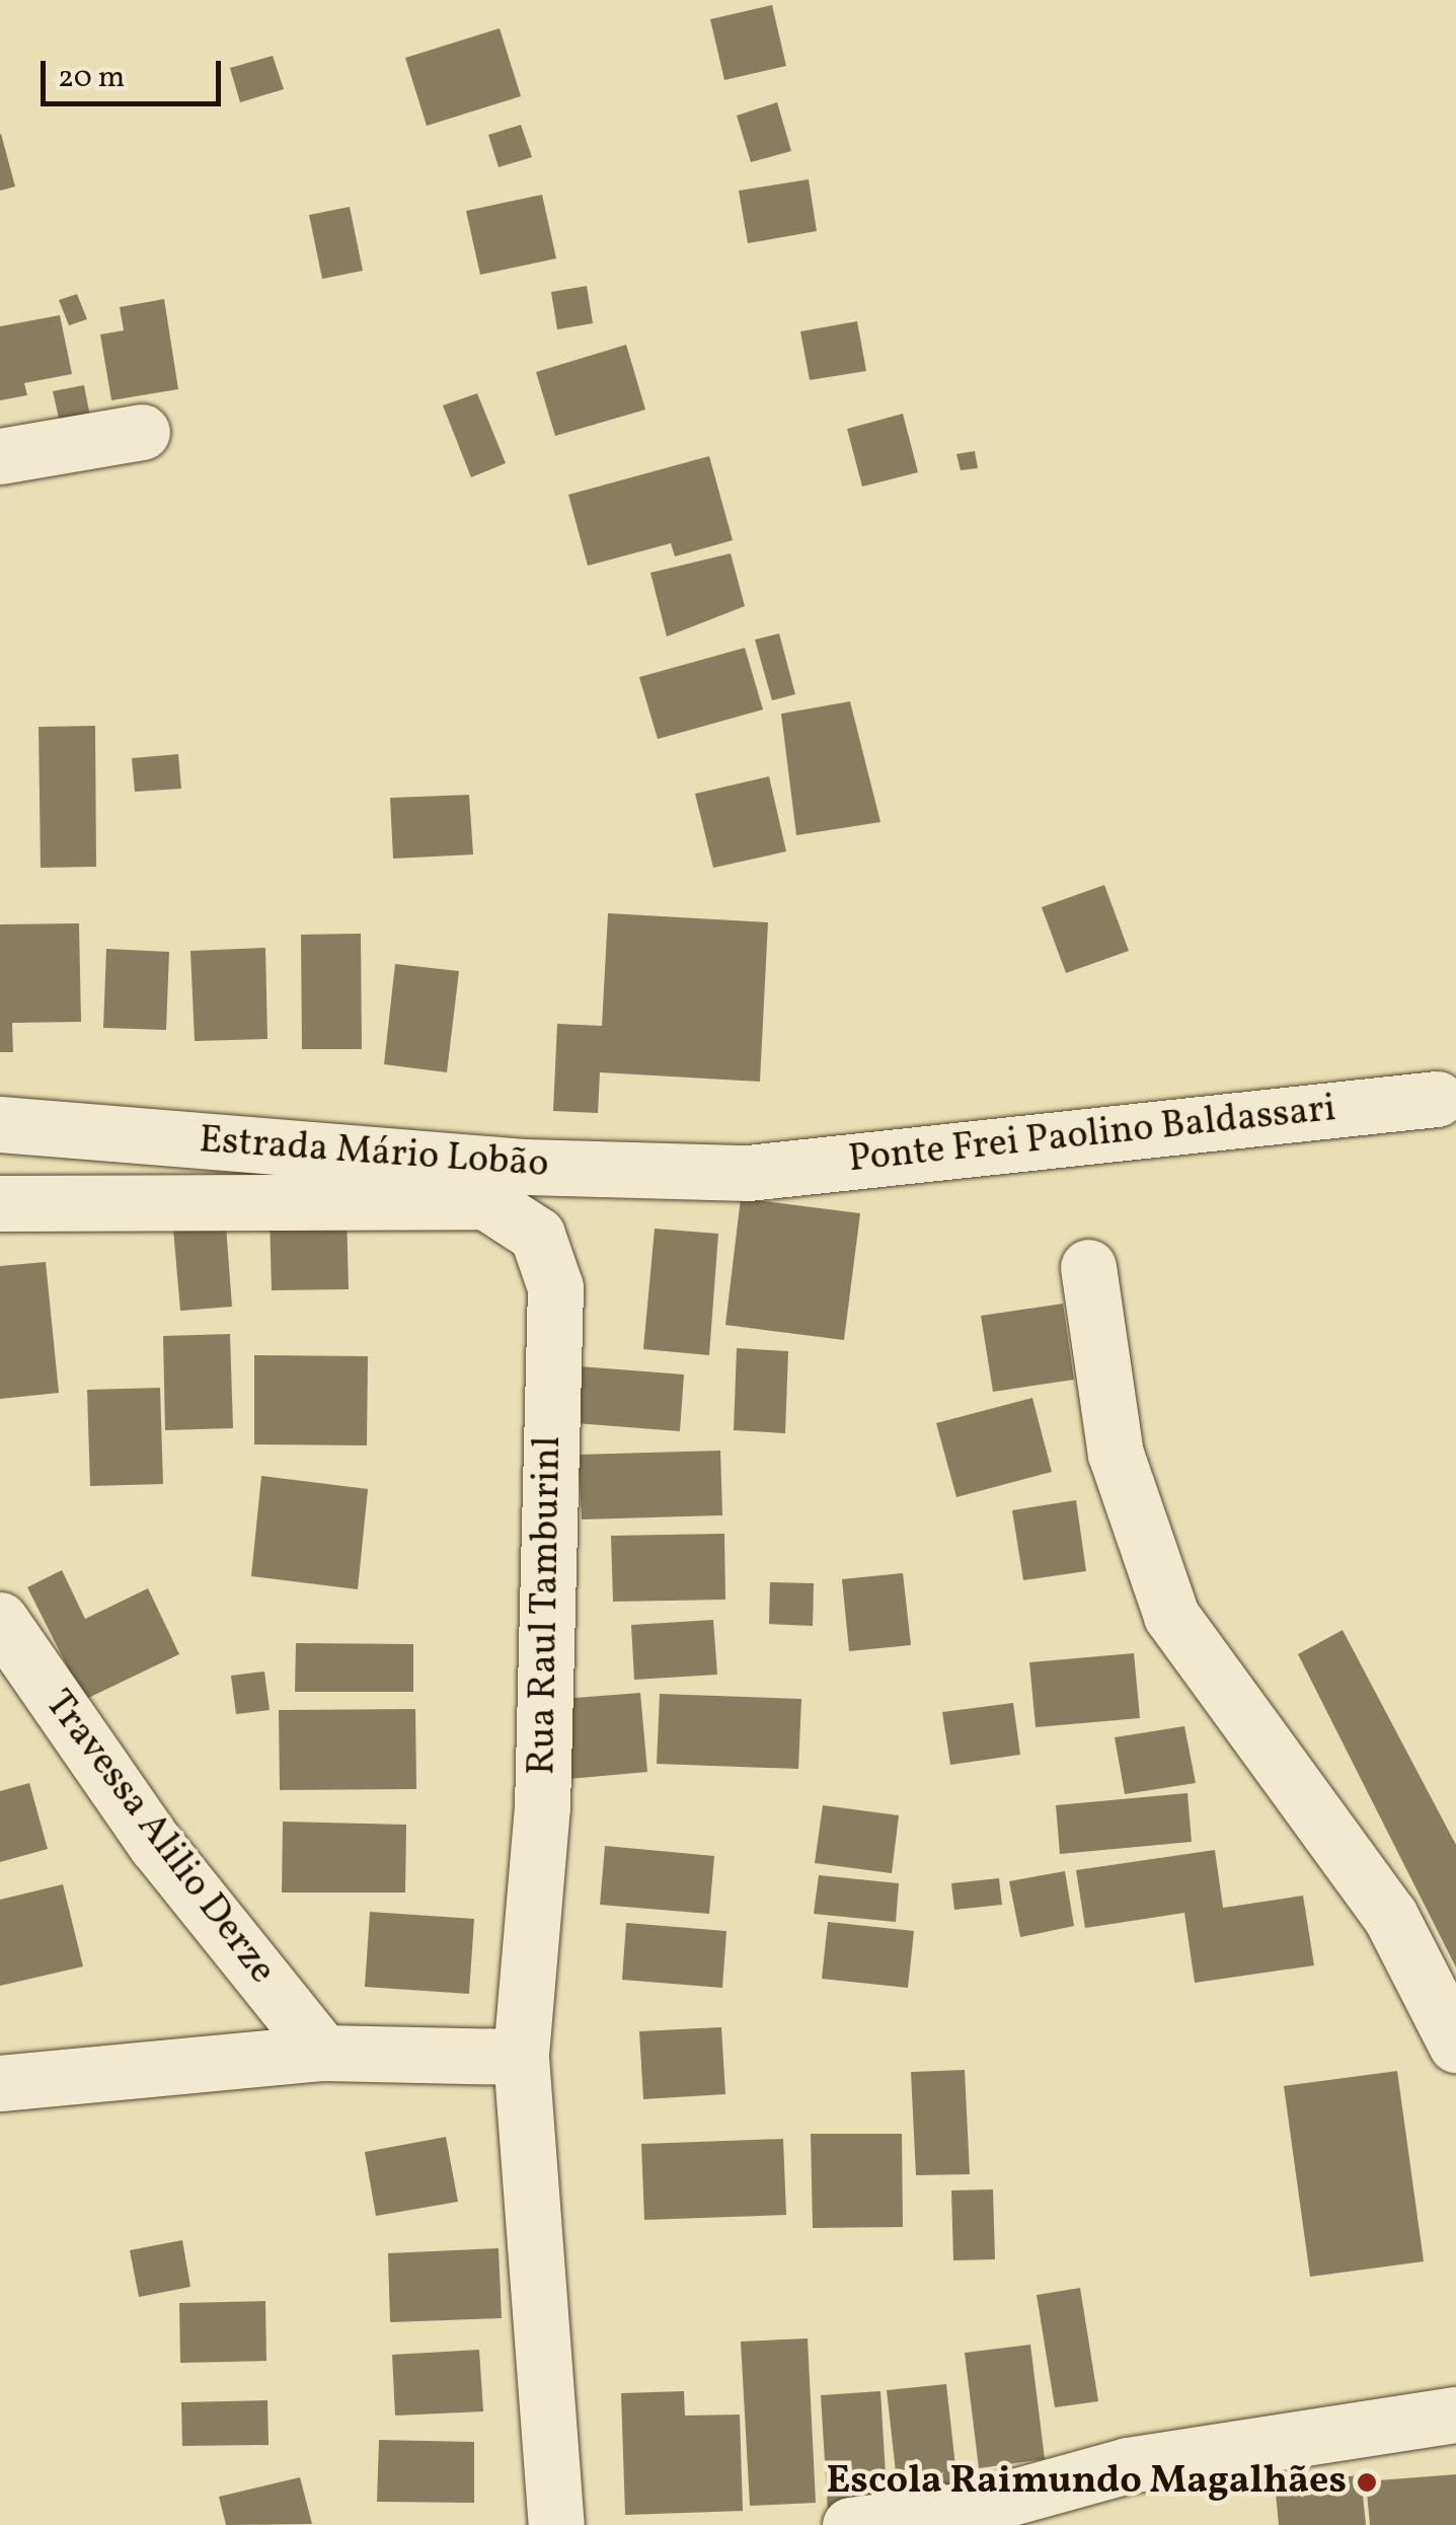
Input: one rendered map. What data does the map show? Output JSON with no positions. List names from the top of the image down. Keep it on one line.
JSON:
{"streets":{"street":["Ponte Frei Paolino Baldassari","Estrada Mário Lobão","Rua Raul Tamburinl","Travessa Alilio Derze"]},"crossings":[["Ponte Frei Paolino Baldassari","Estrada Mário Lobão"]],"places":["Escola Raimundo Magalhães"],"scale_bar":"20 m"}
